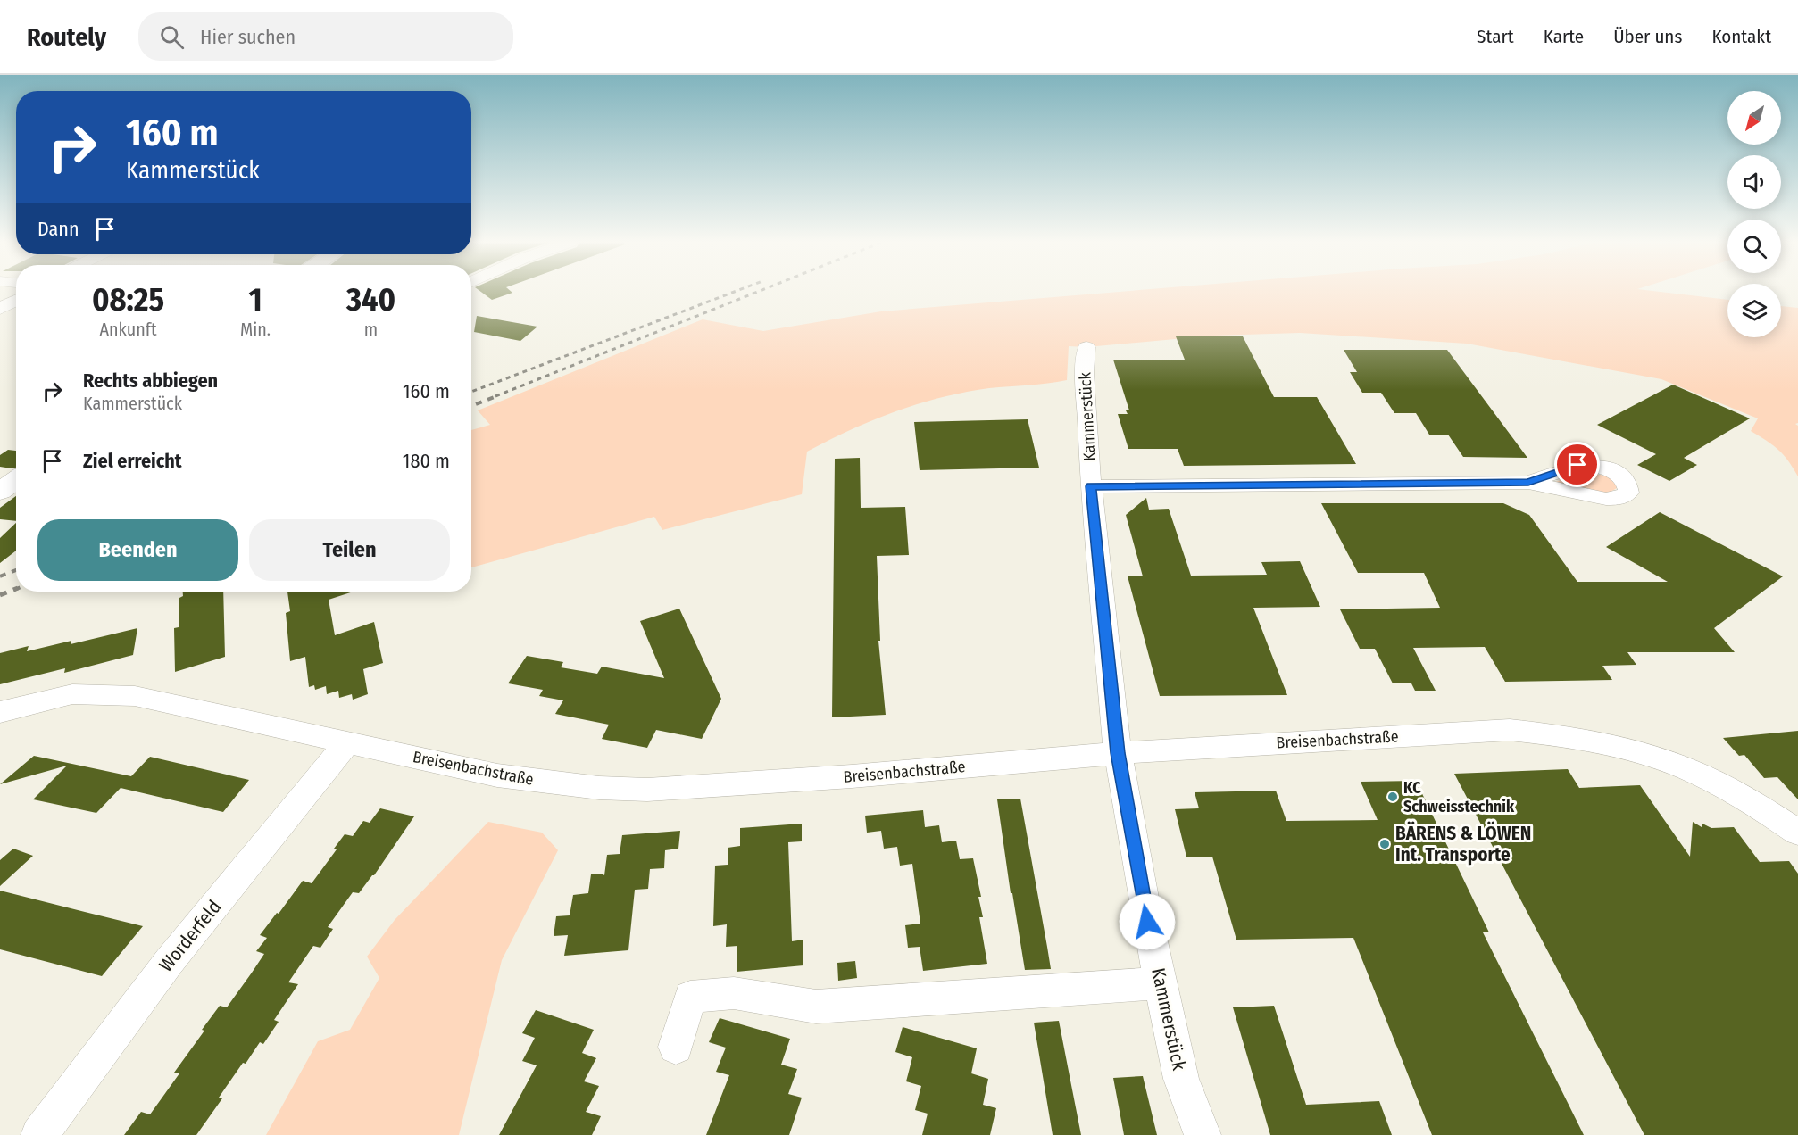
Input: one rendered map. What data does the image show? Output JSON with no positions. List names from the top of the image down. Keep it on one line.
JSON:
{"streets":{"street":["Kammerstück","Breisenbachstraße","Worderfeld"]},"crossings":[["Kammerstück","Breisenbachstraße"],["Breisenbachstraße","Worderfeld"]],"places":["KC Schweisstechnik","BÄRENS & LÖWEN Int. Transporte"],"north":"bottom left","page":{"header":"Routely","search":"Hier suchen","nav":["Start","Karte","Über uns","Kontakt"],"turn":["160 m","Kammerstück"],"then":"Dann","eta":["08:25","Ankunft","1","Min.","340","m"],"list":[{"name":"Rechts abbiegen","note":"Kammerstück","value":"160 m"},{"name":"Ziel erreicht","value":"180 m"}],"buttons":["Beenden","Teilen"]}}
